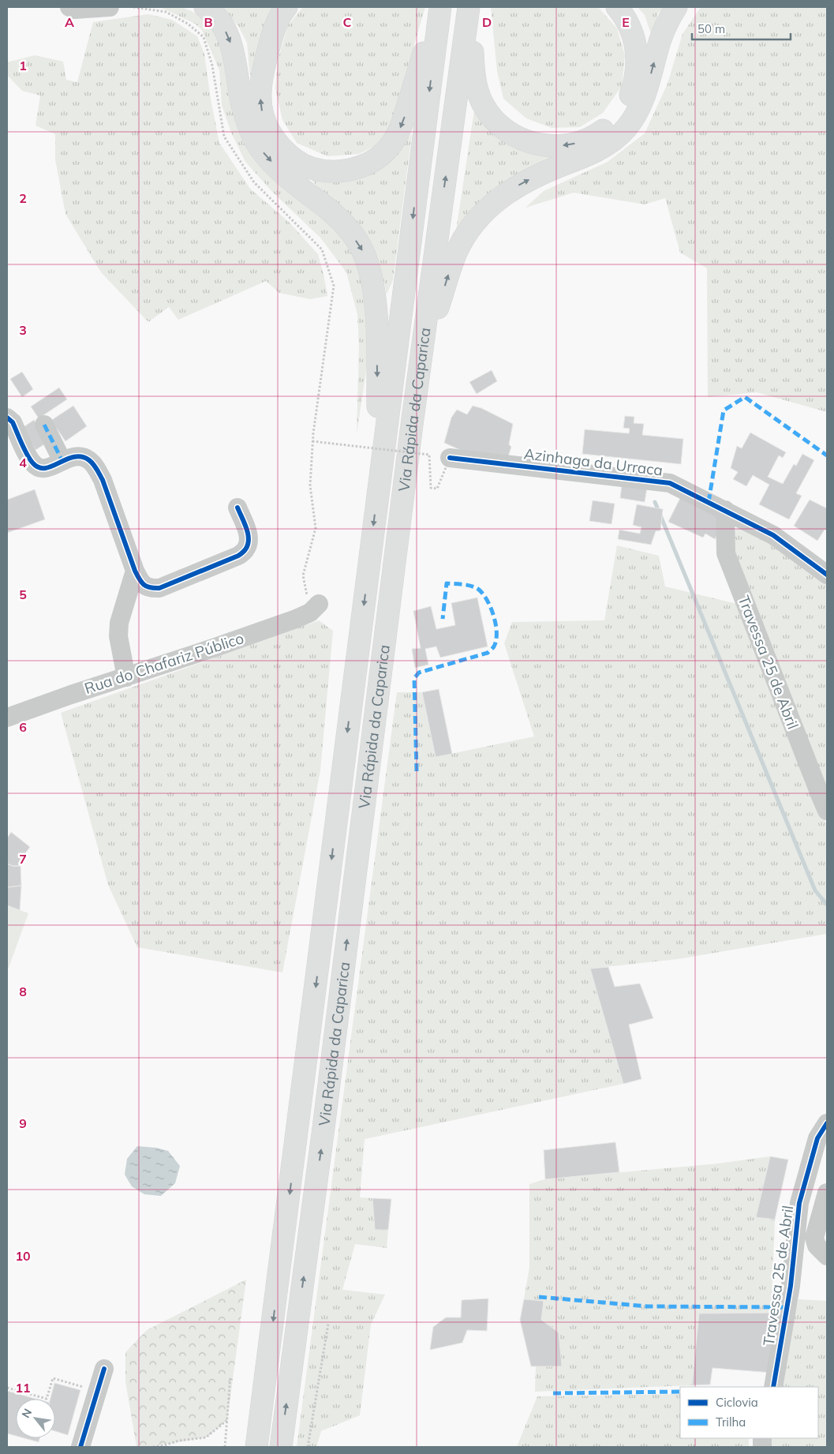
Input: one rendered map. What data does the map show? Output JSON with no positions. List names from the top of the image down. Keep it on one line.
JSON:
{"streets":{"highway":["Via Rápida da Caparica"],"street":["Azinhaga da Urraca","Travessa 25 de Abril","Rua do Chafariz Público"]},"crossings":[["Azinhaga da Urraca","Travessa 25 de Abril"]],"legend":["Ciclovia","Trilha"],"scale_bar":"50 m","north":"top left","grid":{"columns":["A","B","C","D","E"],"rows":["1","2","3","4","5","6","7","8","9","10","11"]}}
